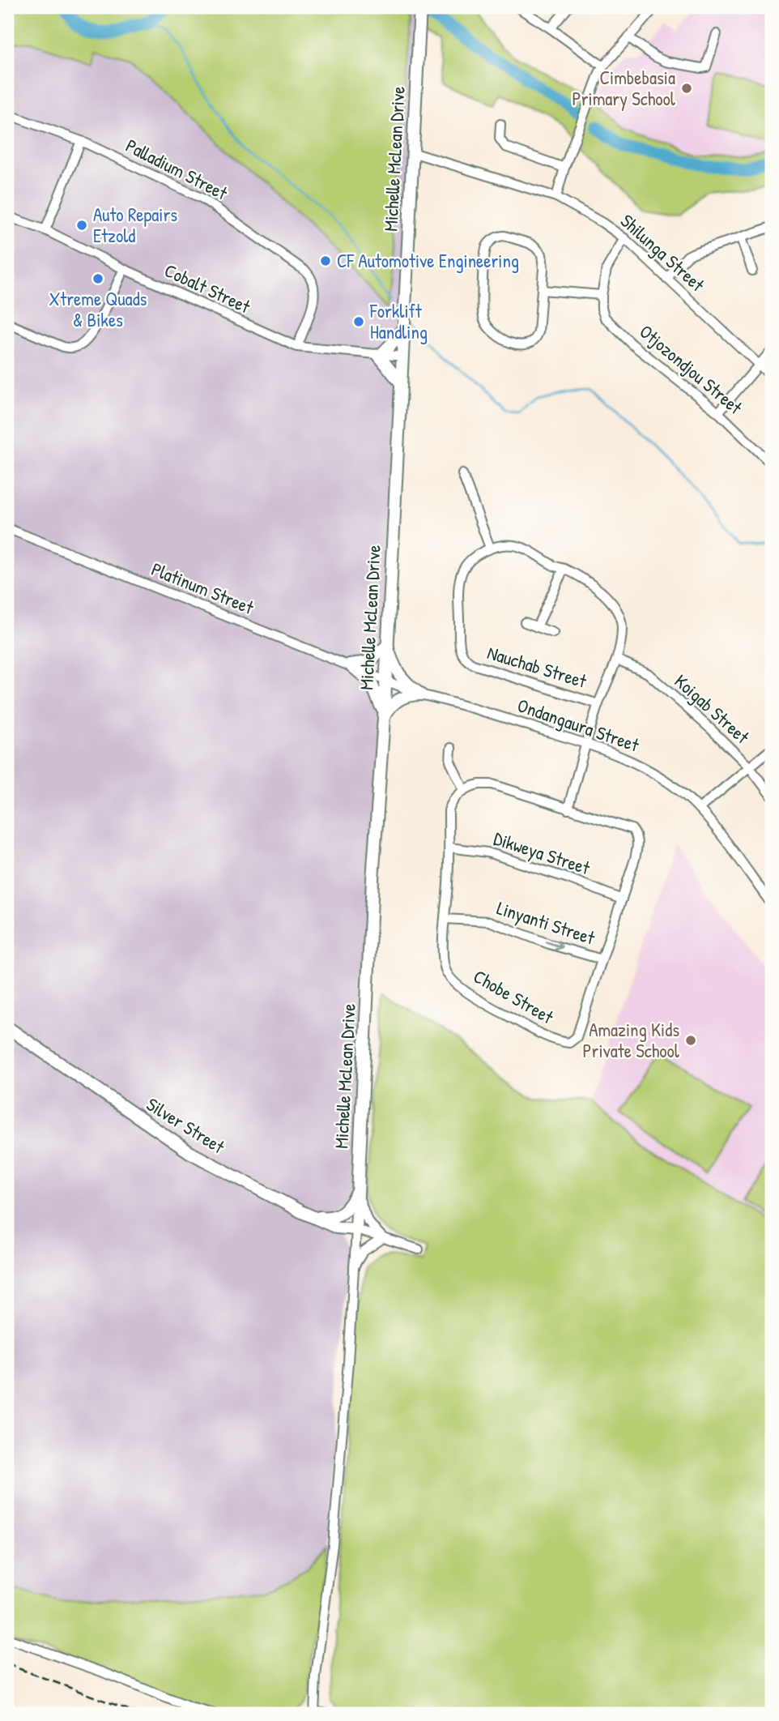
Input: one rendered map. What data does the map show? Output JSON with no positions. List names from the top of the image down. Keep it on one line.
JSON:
{"streets":{"street":["Michelle McLean Drive","Palladium Street","Shilunga Street","Cobalt Street","Otjozondjou Street","Platinum Street","Nauchab Street","Koigab Street","Ondangaura Street","Dikweya Street","Linyanti Street","Chobe Street","Silver Street"]},"crossings":[["Michelle McLean Drive","Shilunga Street"],["Michelle McLean Drive","Cobalt Street"],["Michelle McLean Drive","Platinum Street"],["Michelle McLean Drive","Ondangaura Street"],["Michelle McLean Drive","Silver Street"],["Palladium Street","Cobalt Street"],["Platinum Street","Ondangaura Street"],["Nauchab Street","Koigab Street"],["Nauchab Street","Ondangaura Street"],["Dikweya Street","Chobe Street"],["Linyanti Street","Chobe Street"]],"one_way":["Linyanti Street"],"places":["Cimbebasia Primary School","Auto Repairs Etzold","CF Automotive Engineering","Xtreme Quads & Bikes","Forklift Handling","Amazing Kids Private School"]}
